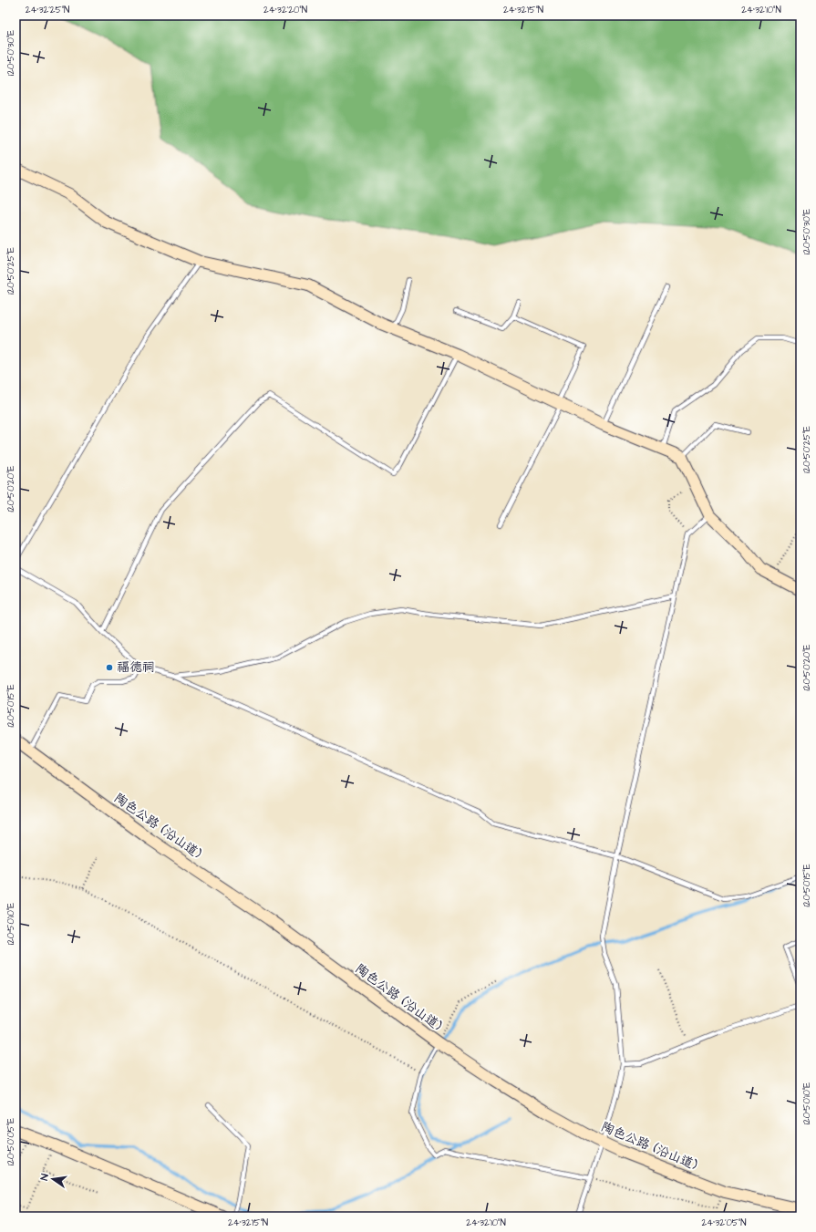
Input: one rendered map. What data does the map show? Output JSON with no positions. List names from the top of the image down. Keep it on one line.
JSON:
{"streets":{"street":["陶色公路 (沿山道)"]},"places":["福德祠"],"north":"left","coordinates":["24°32'25\"N","24°32'20\"N","24°32'15\"N","24°32'10\"N","120°50'30\"E","120°50'25\"E","120°50'20\"E","120°50'15\"E","120°50'10\"E","120°50'05\"E","24°32'05\"N"]}
